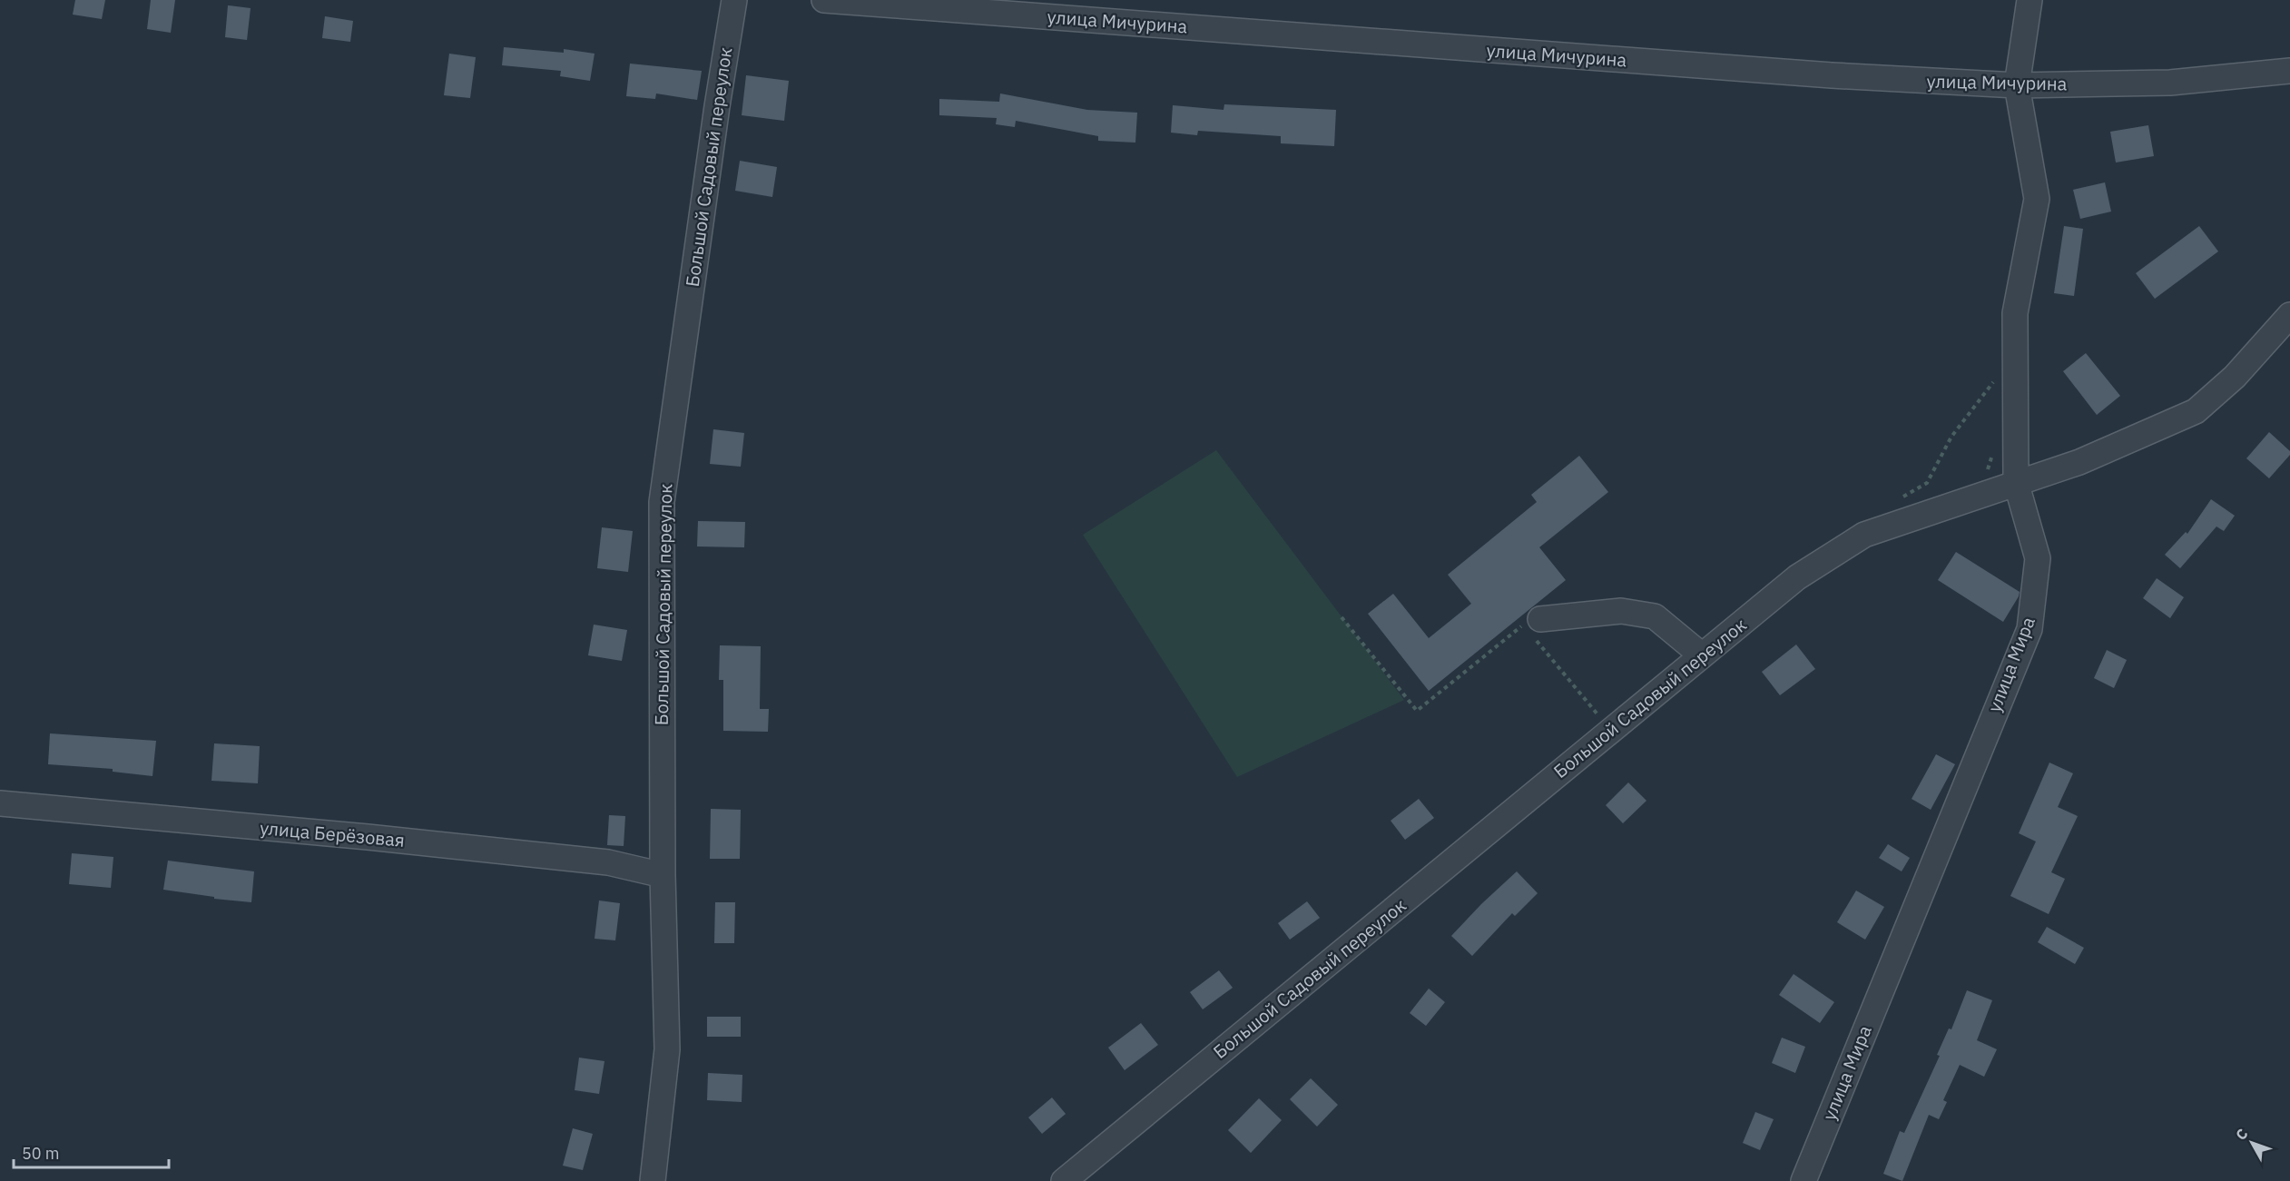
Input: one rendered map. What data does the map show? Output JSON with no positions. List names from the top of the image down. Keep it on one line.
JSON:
{"streets":{"street":["улица Мичурина","Большой Садовый переулок","улица Мира","улица Берёзовая"]},"crossings":[["улица Мичурина","улица Мира"],["Большой Садовый переулок","улица Мира"],["Большой Садовый переулок","улица Берёзовая"]],"scale_bar":"50 m","north":"top left"}
